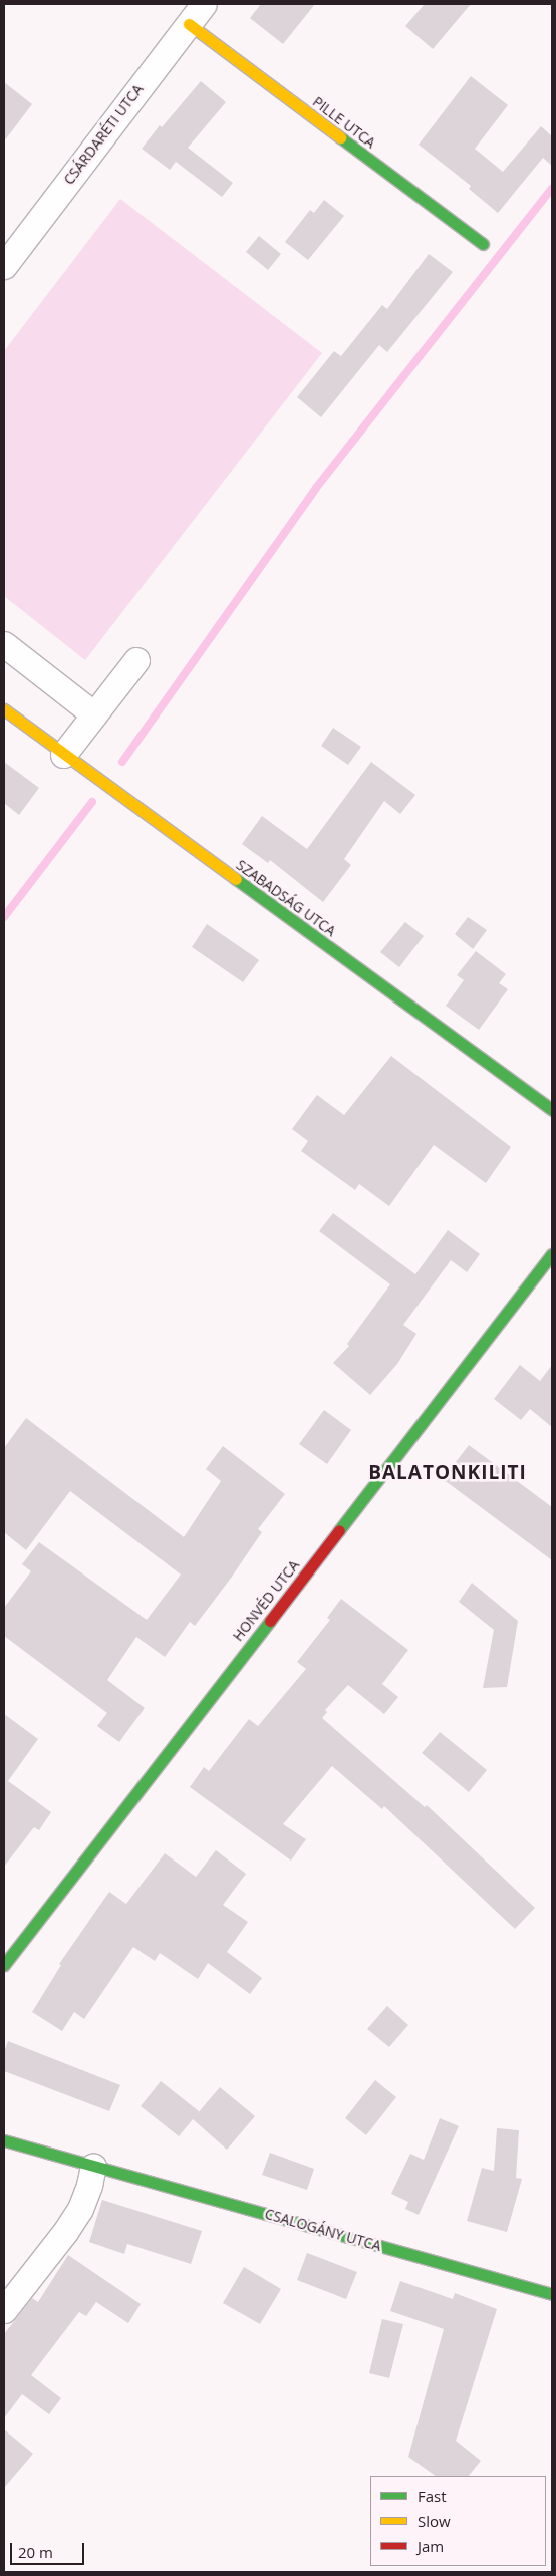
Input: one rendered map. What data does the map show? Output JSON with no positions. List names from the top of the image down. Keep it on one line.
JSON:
{"streets":{"street":["PILLE UTCA","CSÁRDARÉTI UTCA","SZABADSÁG UTCA","HONVÉD UTCA","CSALOGÁNY UTCA"]},"crossings":[["PILLE UTCA","CSÁRDARÉTI UTCA"]],"districts":["BALATONKILITI"],"legend":["Fast","Slow","Jam"],"scale_bar":"20 m"}
